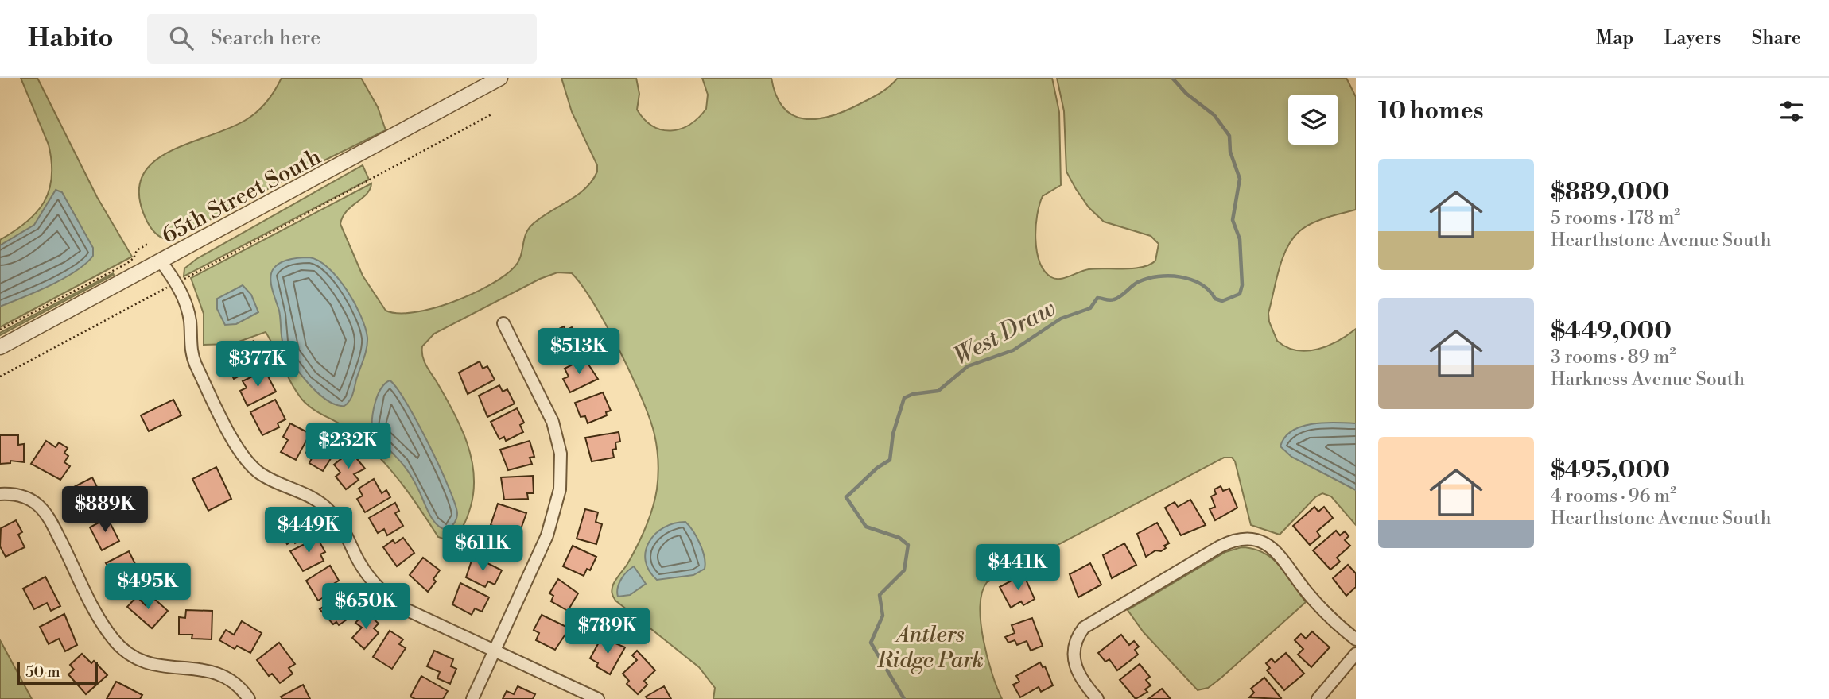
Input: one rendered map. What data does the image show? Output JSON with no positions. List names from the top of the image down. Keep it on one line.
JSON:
{"streets":{"street":["65th Street South"]},"water":["West Draw"],"parks":["Antlers Ridge Park"],"scale_bar":"50 m","page":{"header":"Habito","search":"Search here","nav":["Map","Layers","Share"],"heading":"10 homes","list":[{"name":"$889,000","note":"5 rooms · 178 m² · Hearthstone Avenue South"},{"name":"$449,000","note":"3 rooms · 89 m² · Harkness Avenue South"},{"name":"$495,000","note":"4 rooms · 96 m² · Hearthstone Avenue South"}],"price":["$513K","$377K","$232K","$889K","$449K","$611K","$441K","$495K","$650K","$789K"],"scale":"50 m"}}
